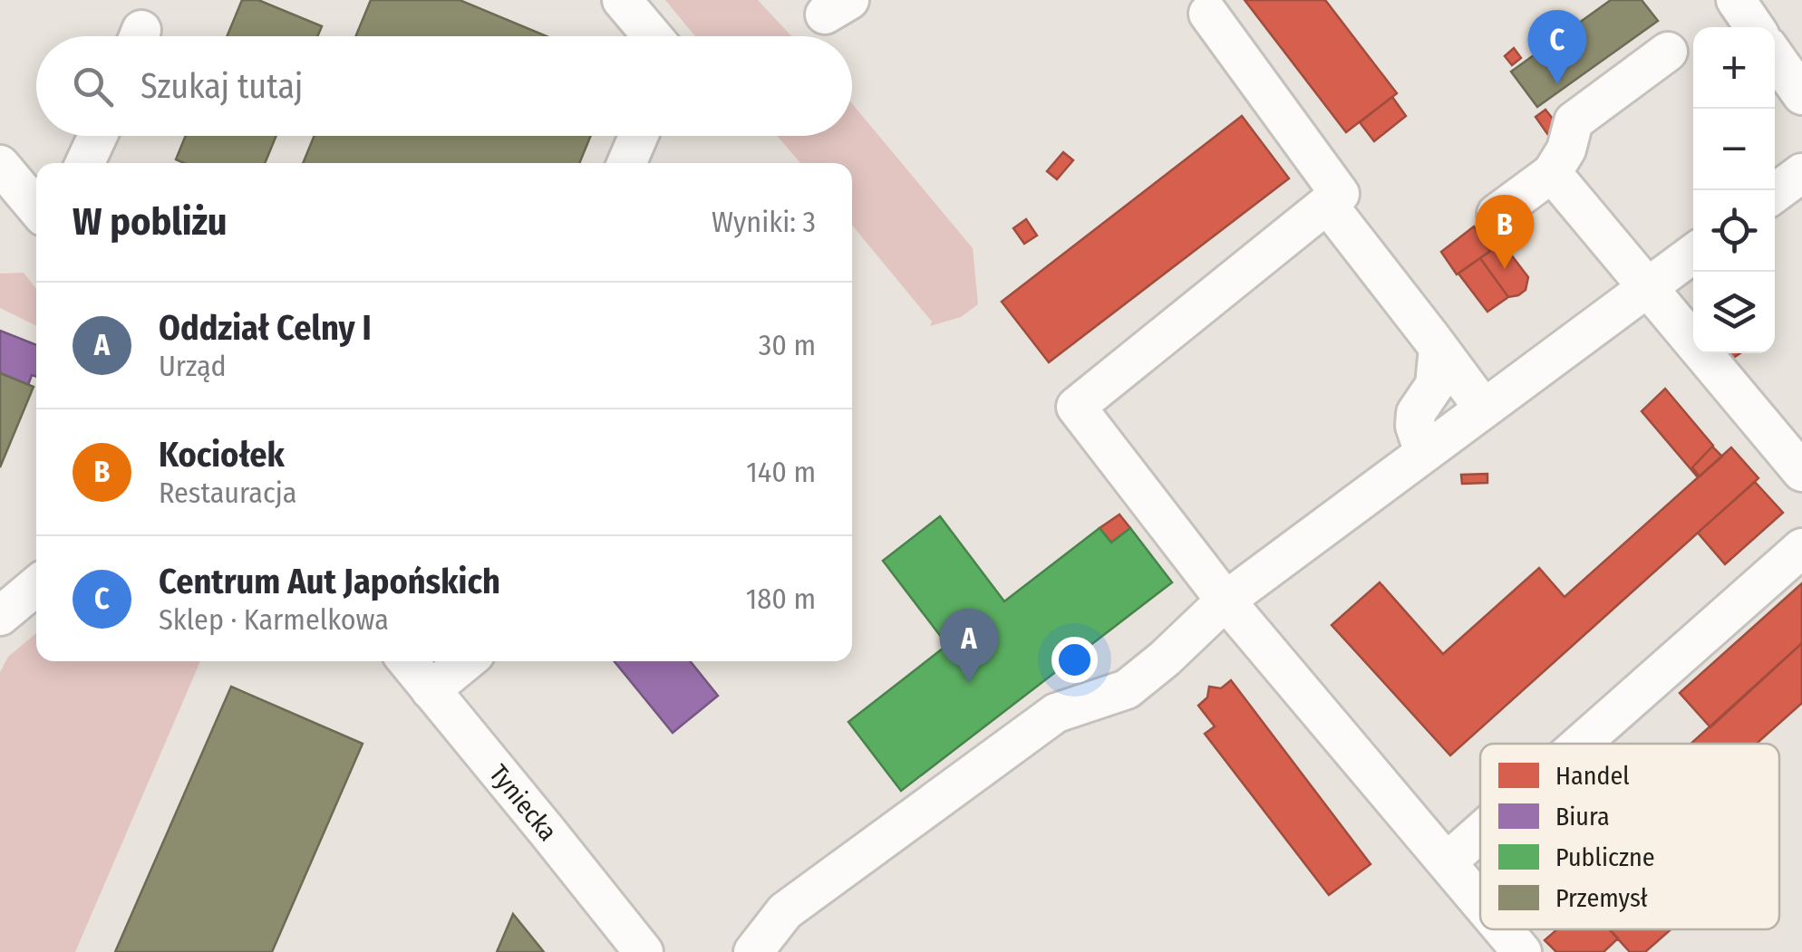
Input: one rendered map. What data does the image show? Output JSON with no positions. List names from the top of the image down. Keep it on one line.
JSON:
{"streets":{"street":["Tyniecka"]},"legend":["Handel","Biura","Publiczne","Przemysł"],"page":{"pins":["C","B","A"],"map_buttons":["+","−"],"search":"Szukaj tutaj","heading":["W pobliżu","Wyniki: 3"],"list":[{"mark":"A","name":"Oddział Celny I","note":"Urząd","value":"30 m"},{"mark":"B","name":"Kociołek","note":"Restauracja","value":"140 m"},{"mark":"C","name":"Centrum Aut Japońskich","note":"Sklep · Karmelkowa","value":"180 m"}]}}
